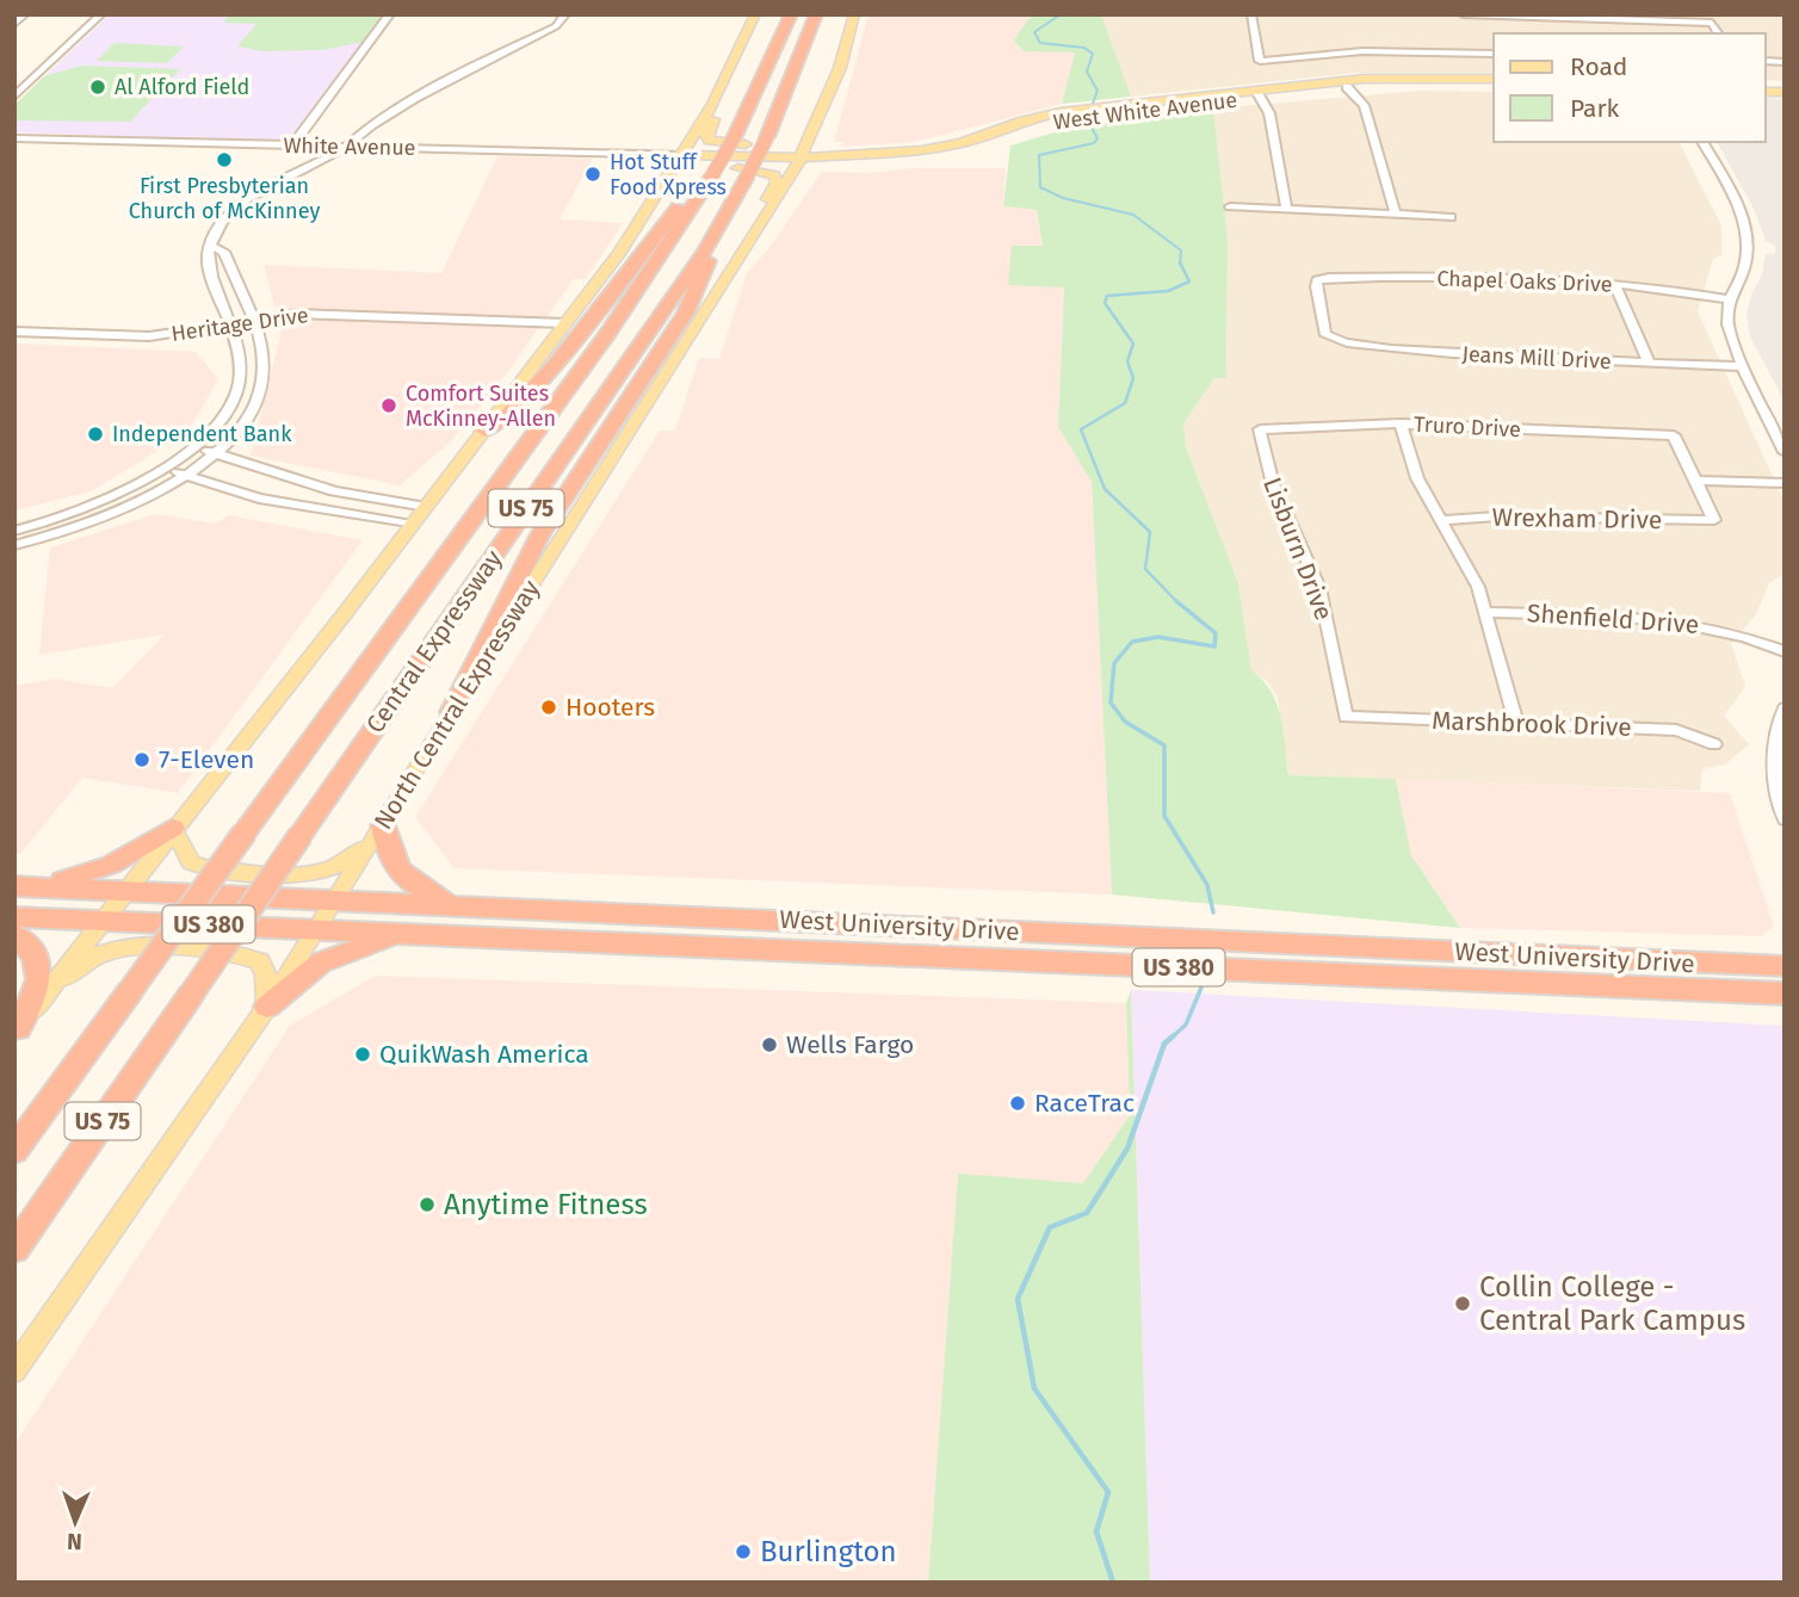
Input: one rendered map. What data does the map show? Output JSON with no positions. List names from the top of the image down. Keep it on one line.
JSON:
{"streets":{"highway":["US 75","Central Expressway","US 380","West University Drive"],"main road":["West White Avenue","North Central Expressway"],"street":["White Avenue","Chapel Oaks Drive","Heritage Drive","Jeans Mill Drive","Truro Drive","Wrexham Drive","Lisburn Drive","Shenfield Drive","Marshbrook Drive"]},"crossings":[["West White Avenue","White Avenue"],["West White Avenue","North Central Expressway"],["Chapel Oaks Drive","Jeans Mill Drive"],["Truro Drive","Wrexham Drive"],["Truro Drive","Lisburn Drive"],["Lisburn Drive","Marshbrook Drive"],["North Central Expressway","West University Drive"]],"places":["Al Alford Field","First Presbyterian Church of McKinney","Hot Stuff Food Xpress","Comfort Suites McKinney-Allen","Independent Bank","Hooters","7-Eleven","Wells Fargo","QuikWash America","RaceTrac","Anytime Fitness","Collin College - Central Park Campus","Burlington"],"legend":["Road","Park"],"north":"bottom"}
